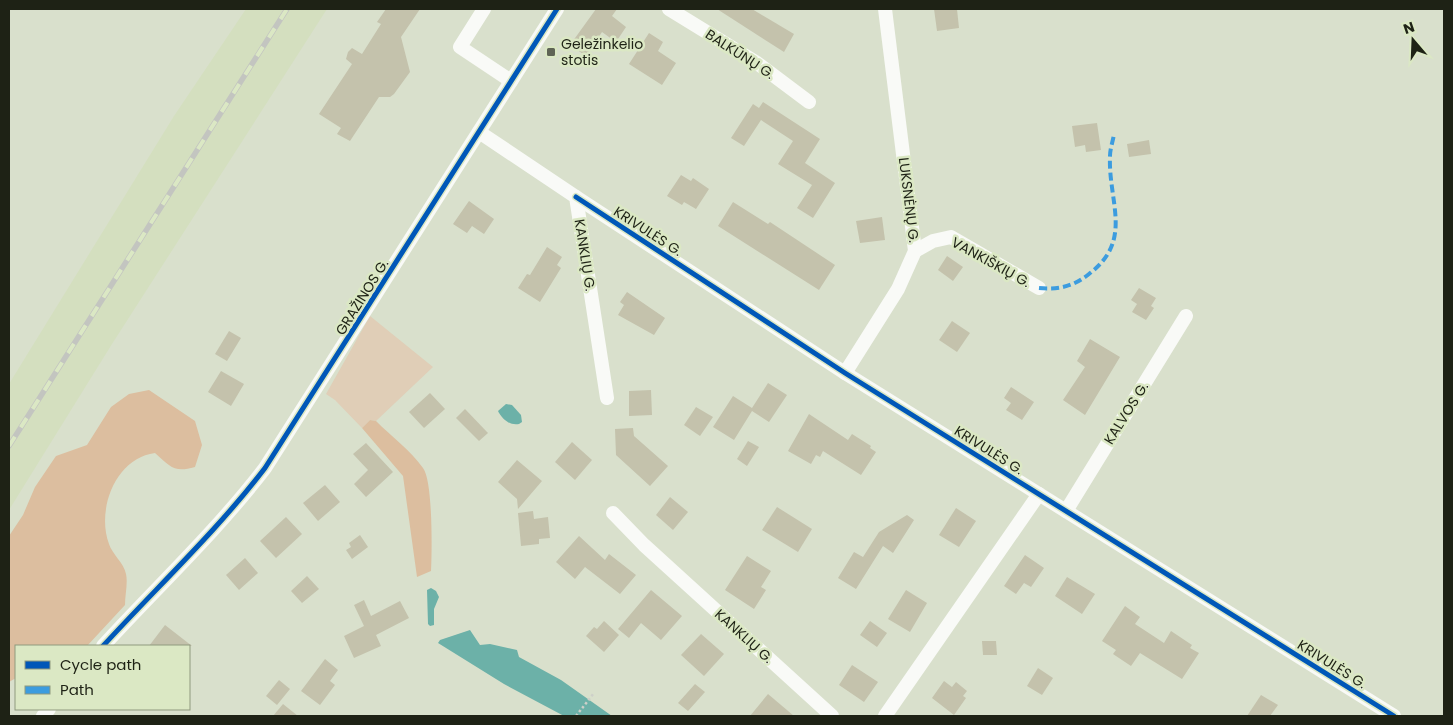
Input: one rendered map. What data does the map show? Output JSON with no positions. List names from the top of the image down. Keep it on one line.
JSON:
{"streets":{"street":["BALKŪNŲ G.","LUKSNĖNŲ G.","KRIVULĖS G.","KANKLIŲ G.","VANKIŠKIŲ G.","GRAŽINOS G.","KALVOS G."]},"crossings":[["LUKSNĖNŲ G.","KRIVULĖS G."],["LUKSNĖNŲ G.","VANKIŠKIŲ G."],["KRIVULĖS G.","KANKLIŲ G."],["KRIVULĖS G.","KALVOS G."]],"places":{"transit":["Geležinkelio stotis"]},"legend":["Cycle path","Path"],"north":"top"}
